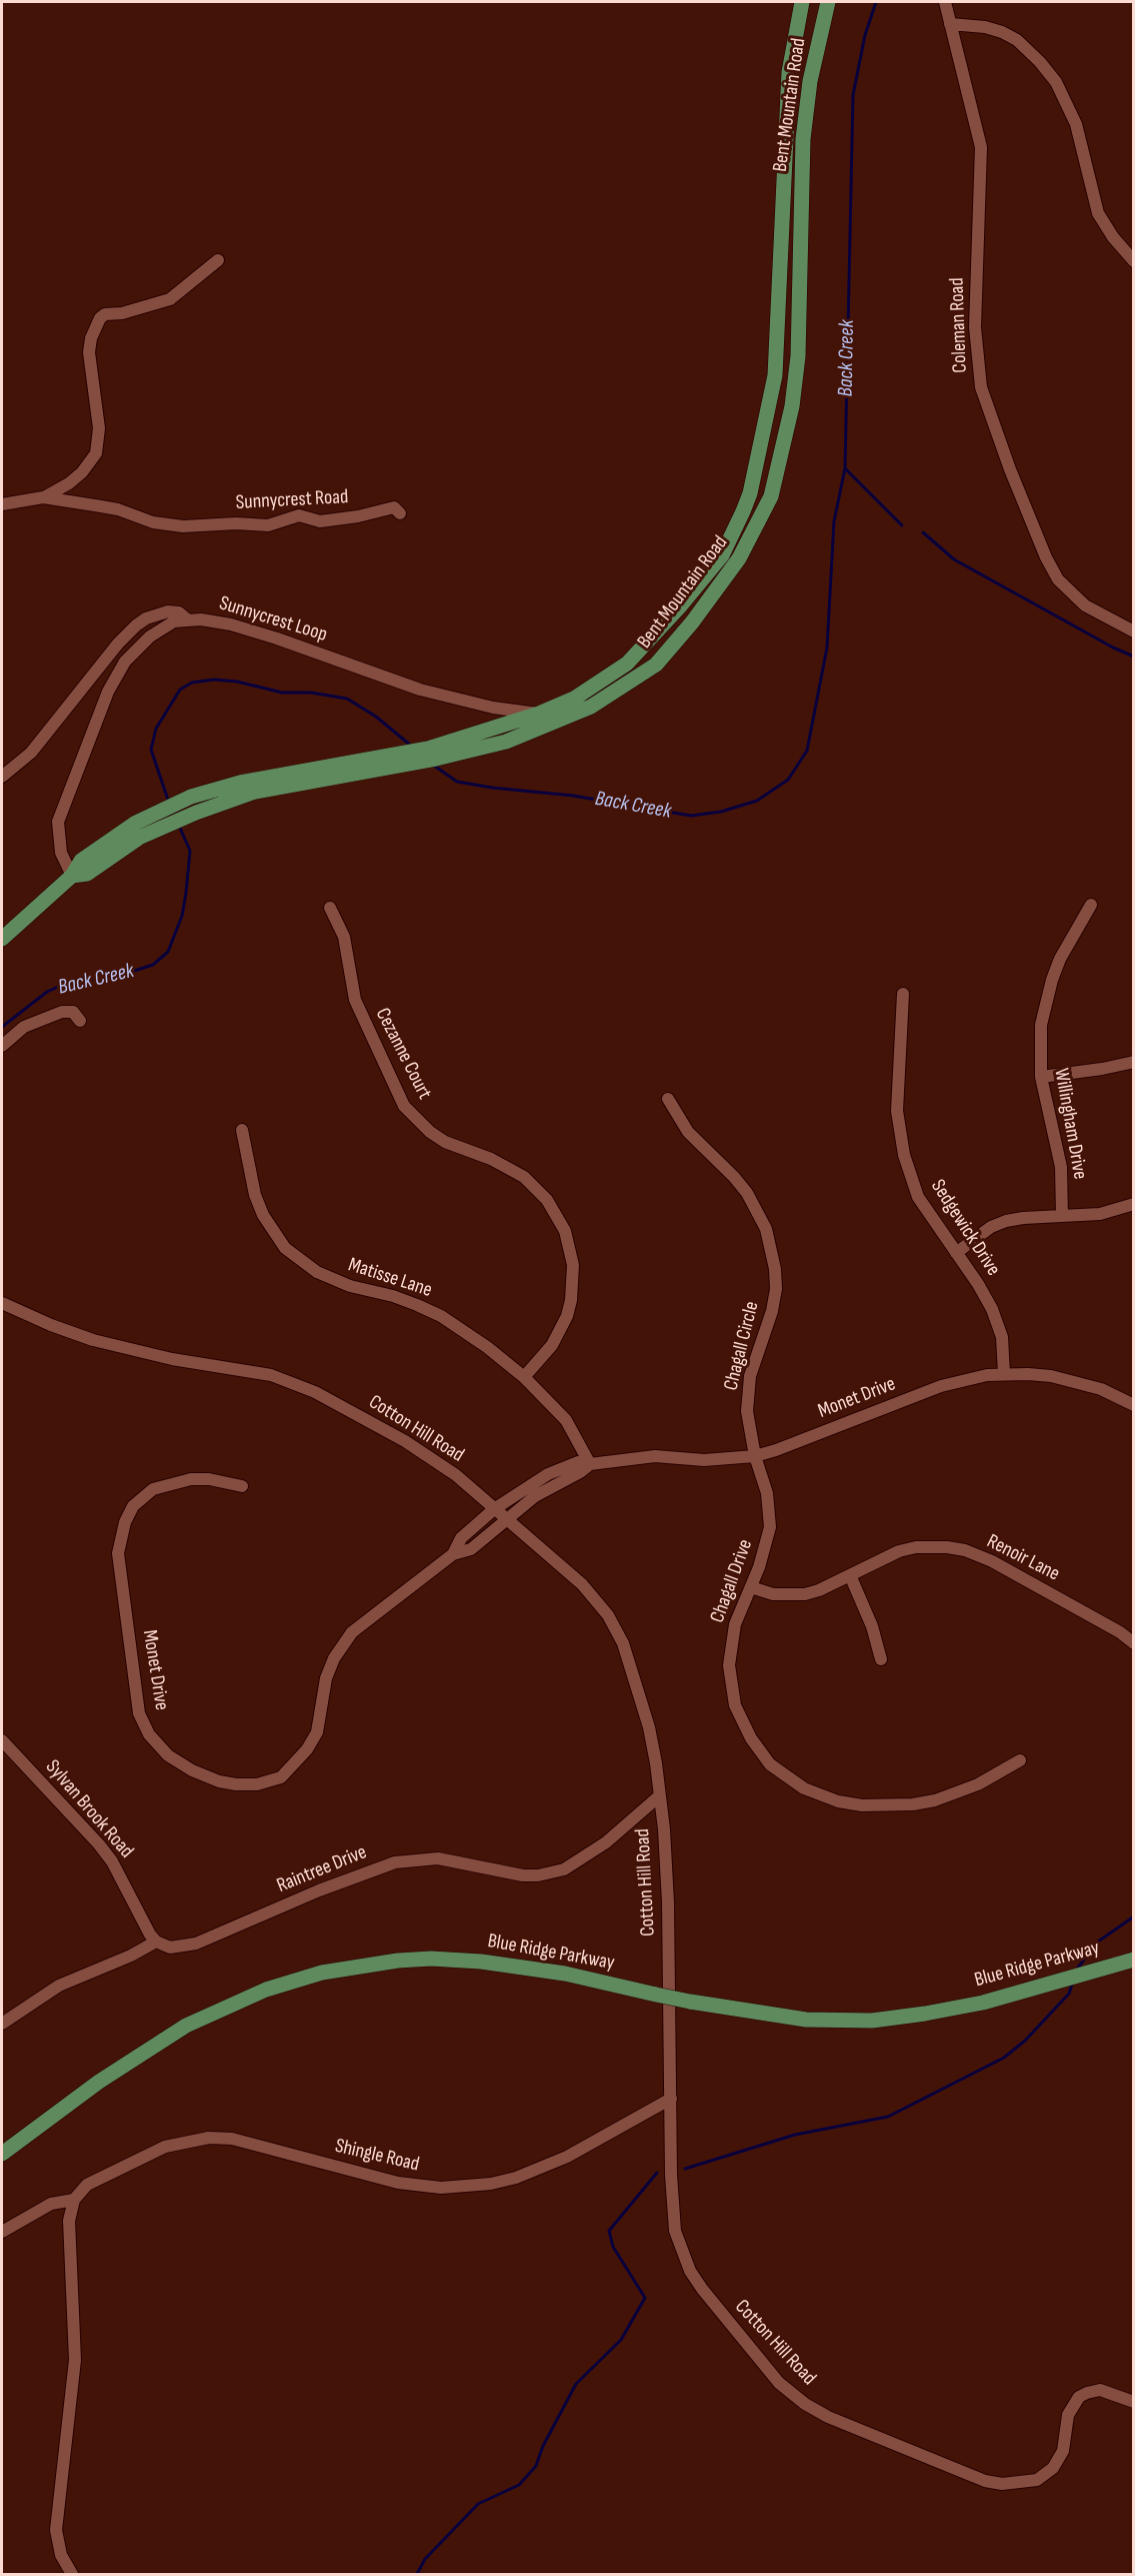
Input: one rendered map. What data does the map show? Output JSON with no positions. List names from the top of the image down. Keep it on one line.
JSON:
{"streets":{"main road":["Bent Mountain Road","Blue Ridge Parkway"],"street":["Coleman Road","Sunnycrest Road","Sunnycrest Loop","Cezanne Court","Willingham Drive","Sedgewick Drive","Matisse Lane","Chagall Circle","Monet Drive","Cotton Hill Road","Renoir Lane","Chagall Drive","Sylvan Brook Road","Raintree Drive","Shingle Road"]},"crossings":[["Bent Mountain Road","Sunnycrest Loop"],["Cezanne Court","Matisse Lane"],["Sedgewick Drive","Monet Drive"],["Matisse Lane","Monet Drive"],["Chagall Circle","Monet Drive"],["Chagall Circle","Chagall Drive"],["Monet Drive","Cotton Hill Road"],["Monet Drive","Chagall Drive"],["Cotton Hill Road","Raintree Drive"],["Cotton Hill Road","Shingle Road"],["Renoir Lane","Chagall Drive"],["Sylvan Brook Road","Raintree Drive"]],"water":["Back Creek"]}
